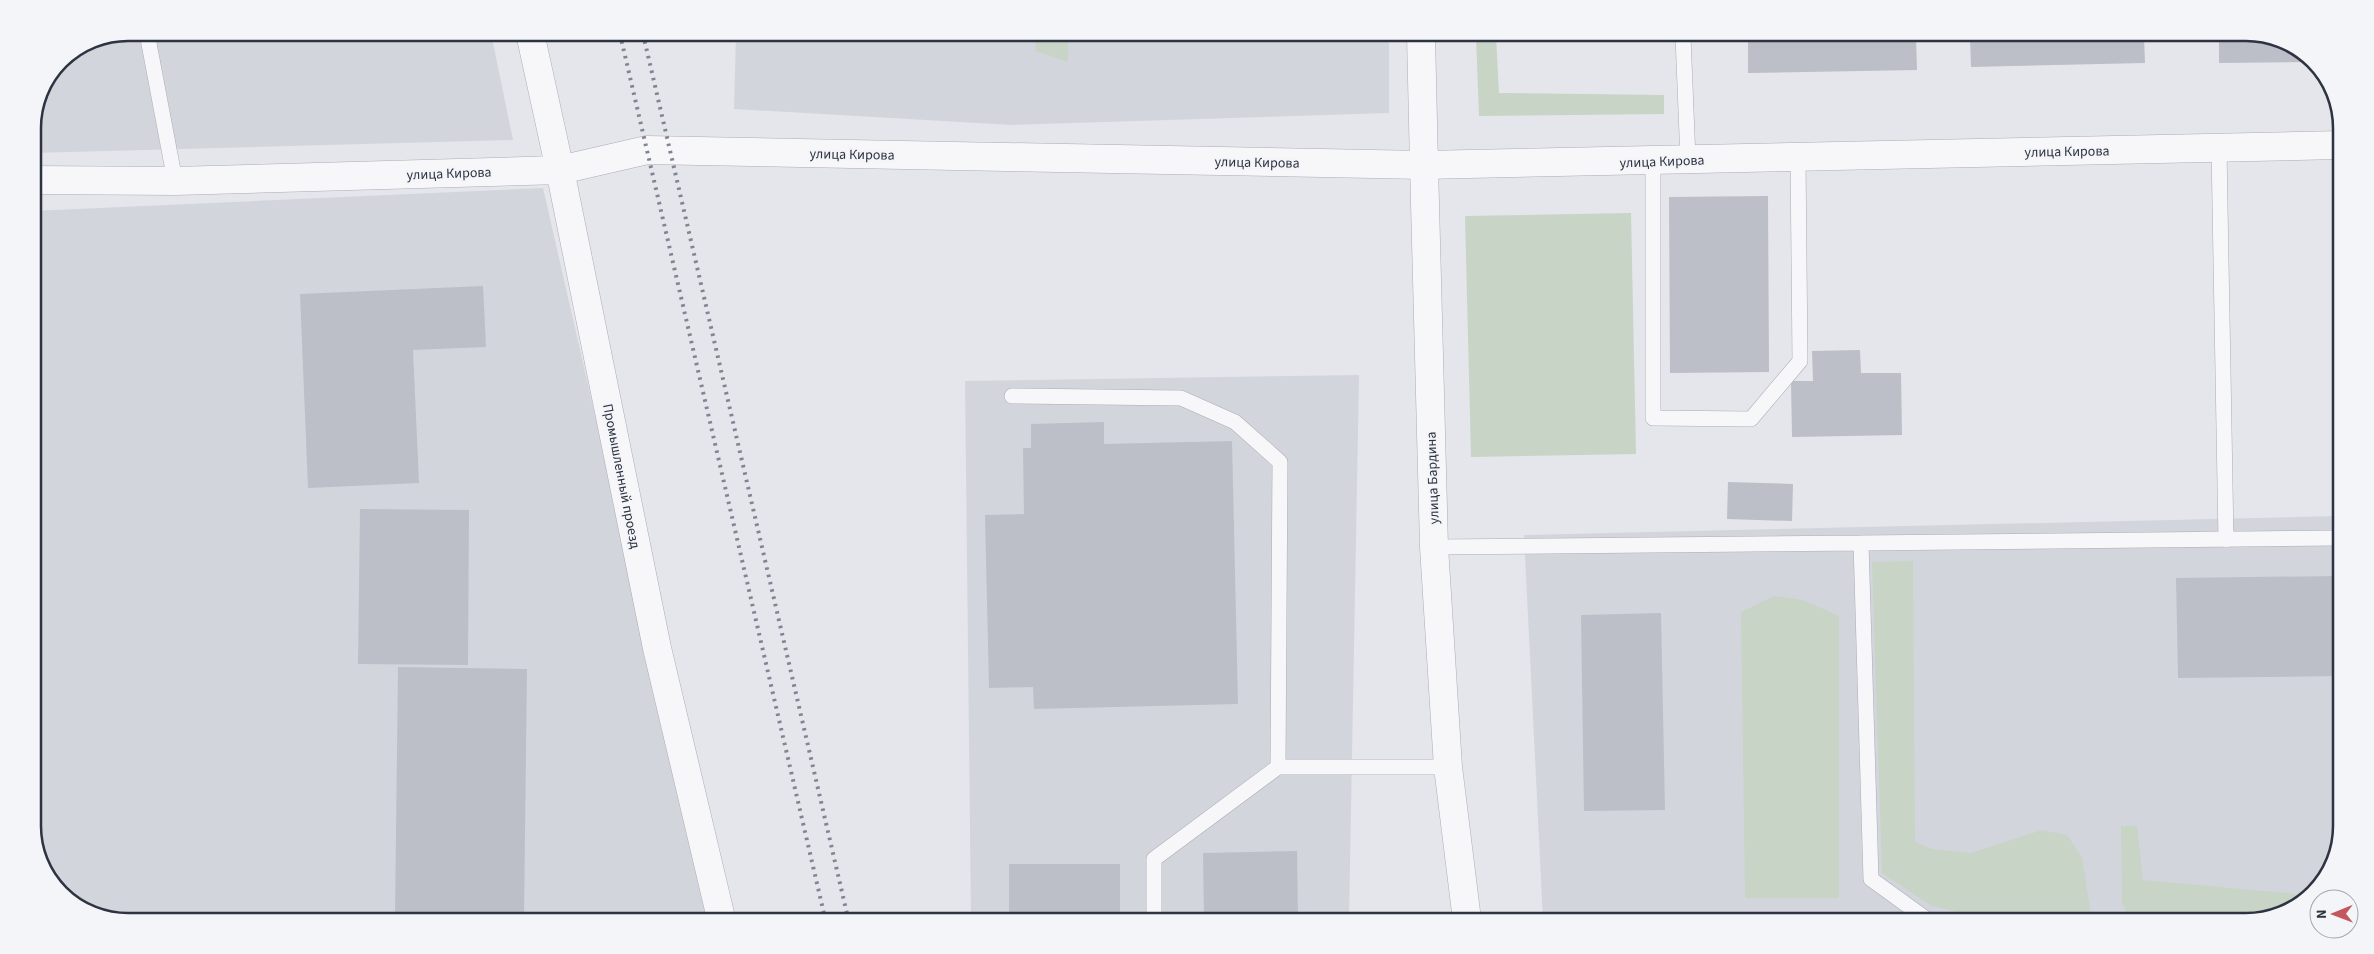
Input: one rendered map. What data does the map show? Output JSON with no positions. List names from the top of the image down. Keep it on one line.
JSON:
{"streets":{"street":["улица Кирова","Промышленный проезд","улица Бардина"]},"crossings":[["улица Кирова","Промышленный проезд"],["улица Кирова","улица Бардина"]],"north":"left"}
